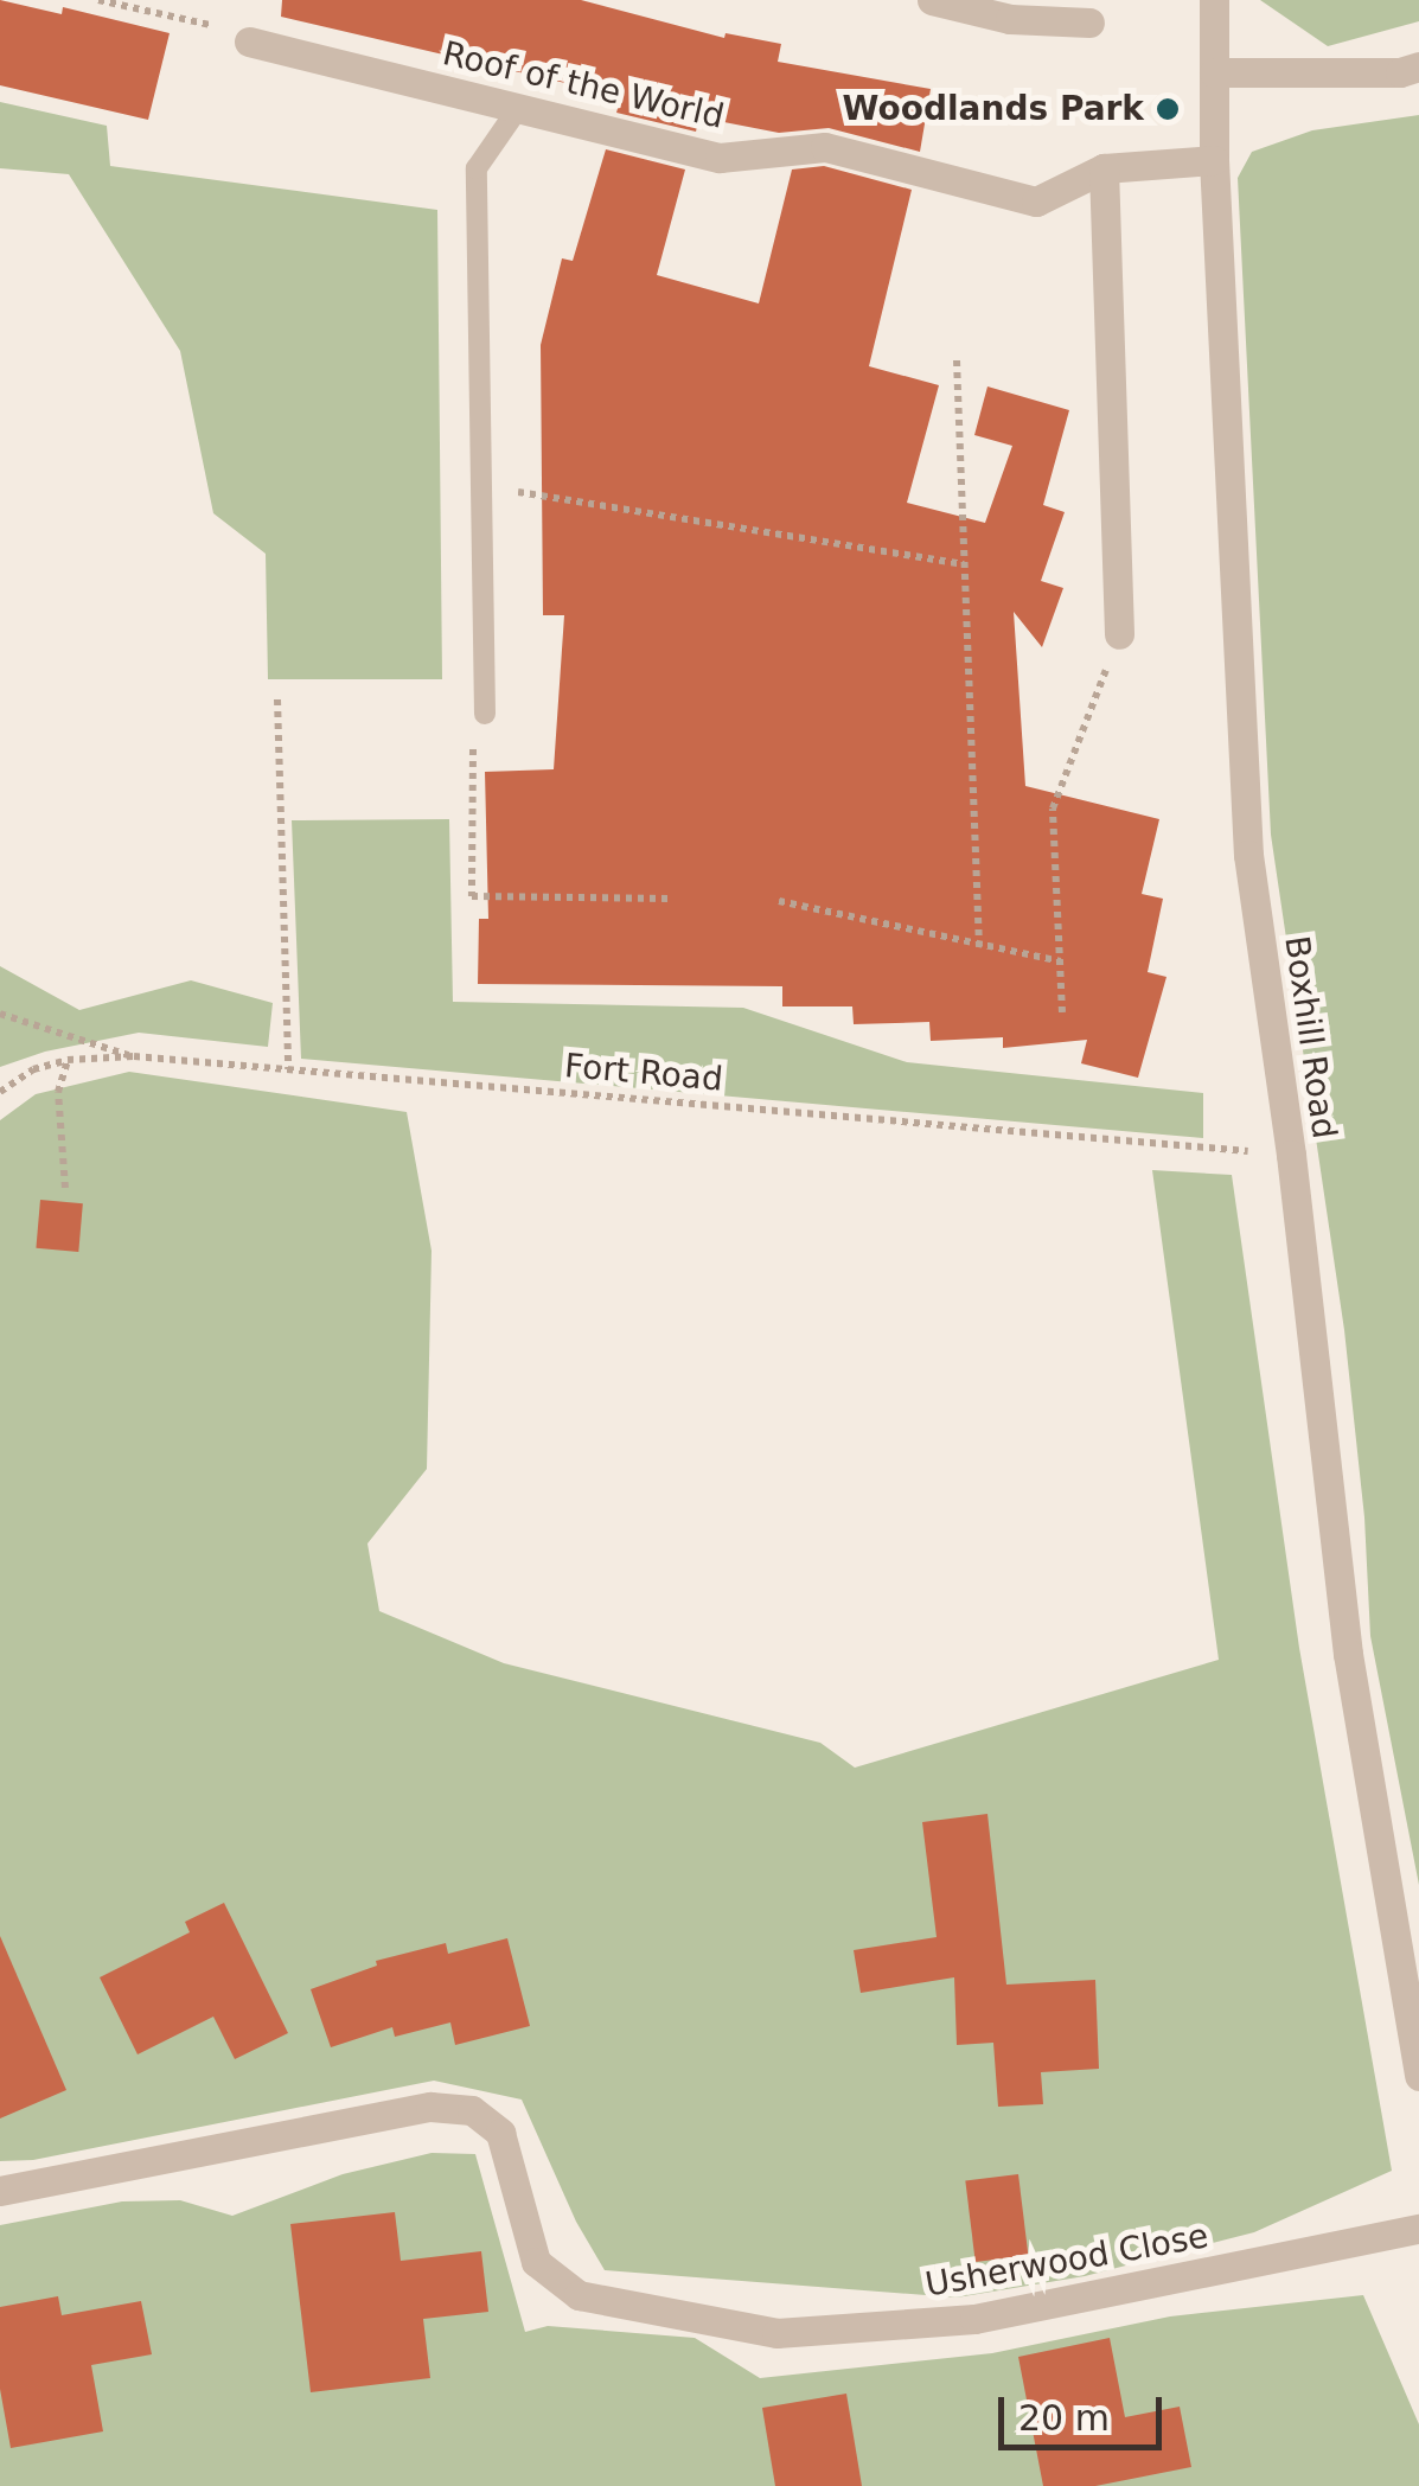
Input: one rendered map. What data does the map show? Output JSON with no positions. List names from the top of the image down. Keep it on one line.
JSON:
{"streets":{"street":["Roof of the World","Boxhill Road","Usherwood Close"],"path":["Fort Road"]},"crossings":[["Roof of the World","Boxhill Road"],["Boxhill Road","Fort Road"]],"places":["Woodlands Park"],"scale_bar":"20 m"}
